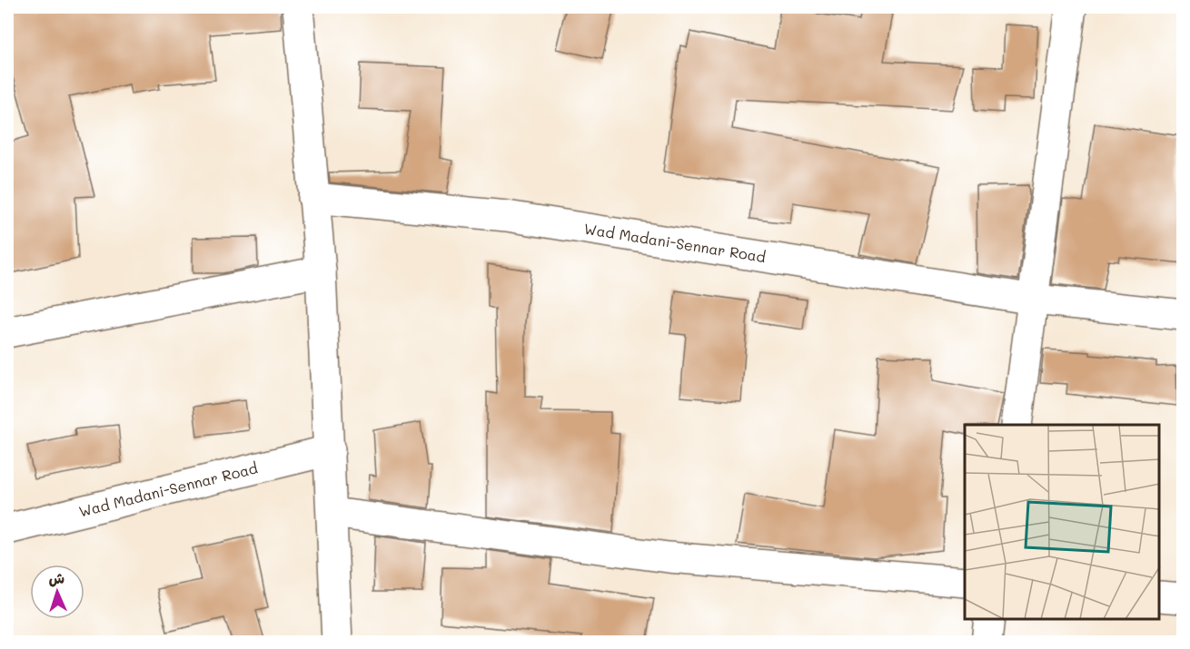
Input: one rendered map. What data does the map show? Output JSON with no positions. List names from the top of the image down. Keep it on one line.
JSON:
{"streets":{"street":["Wad Madani-Sennar Road"]},"north":"top"}
